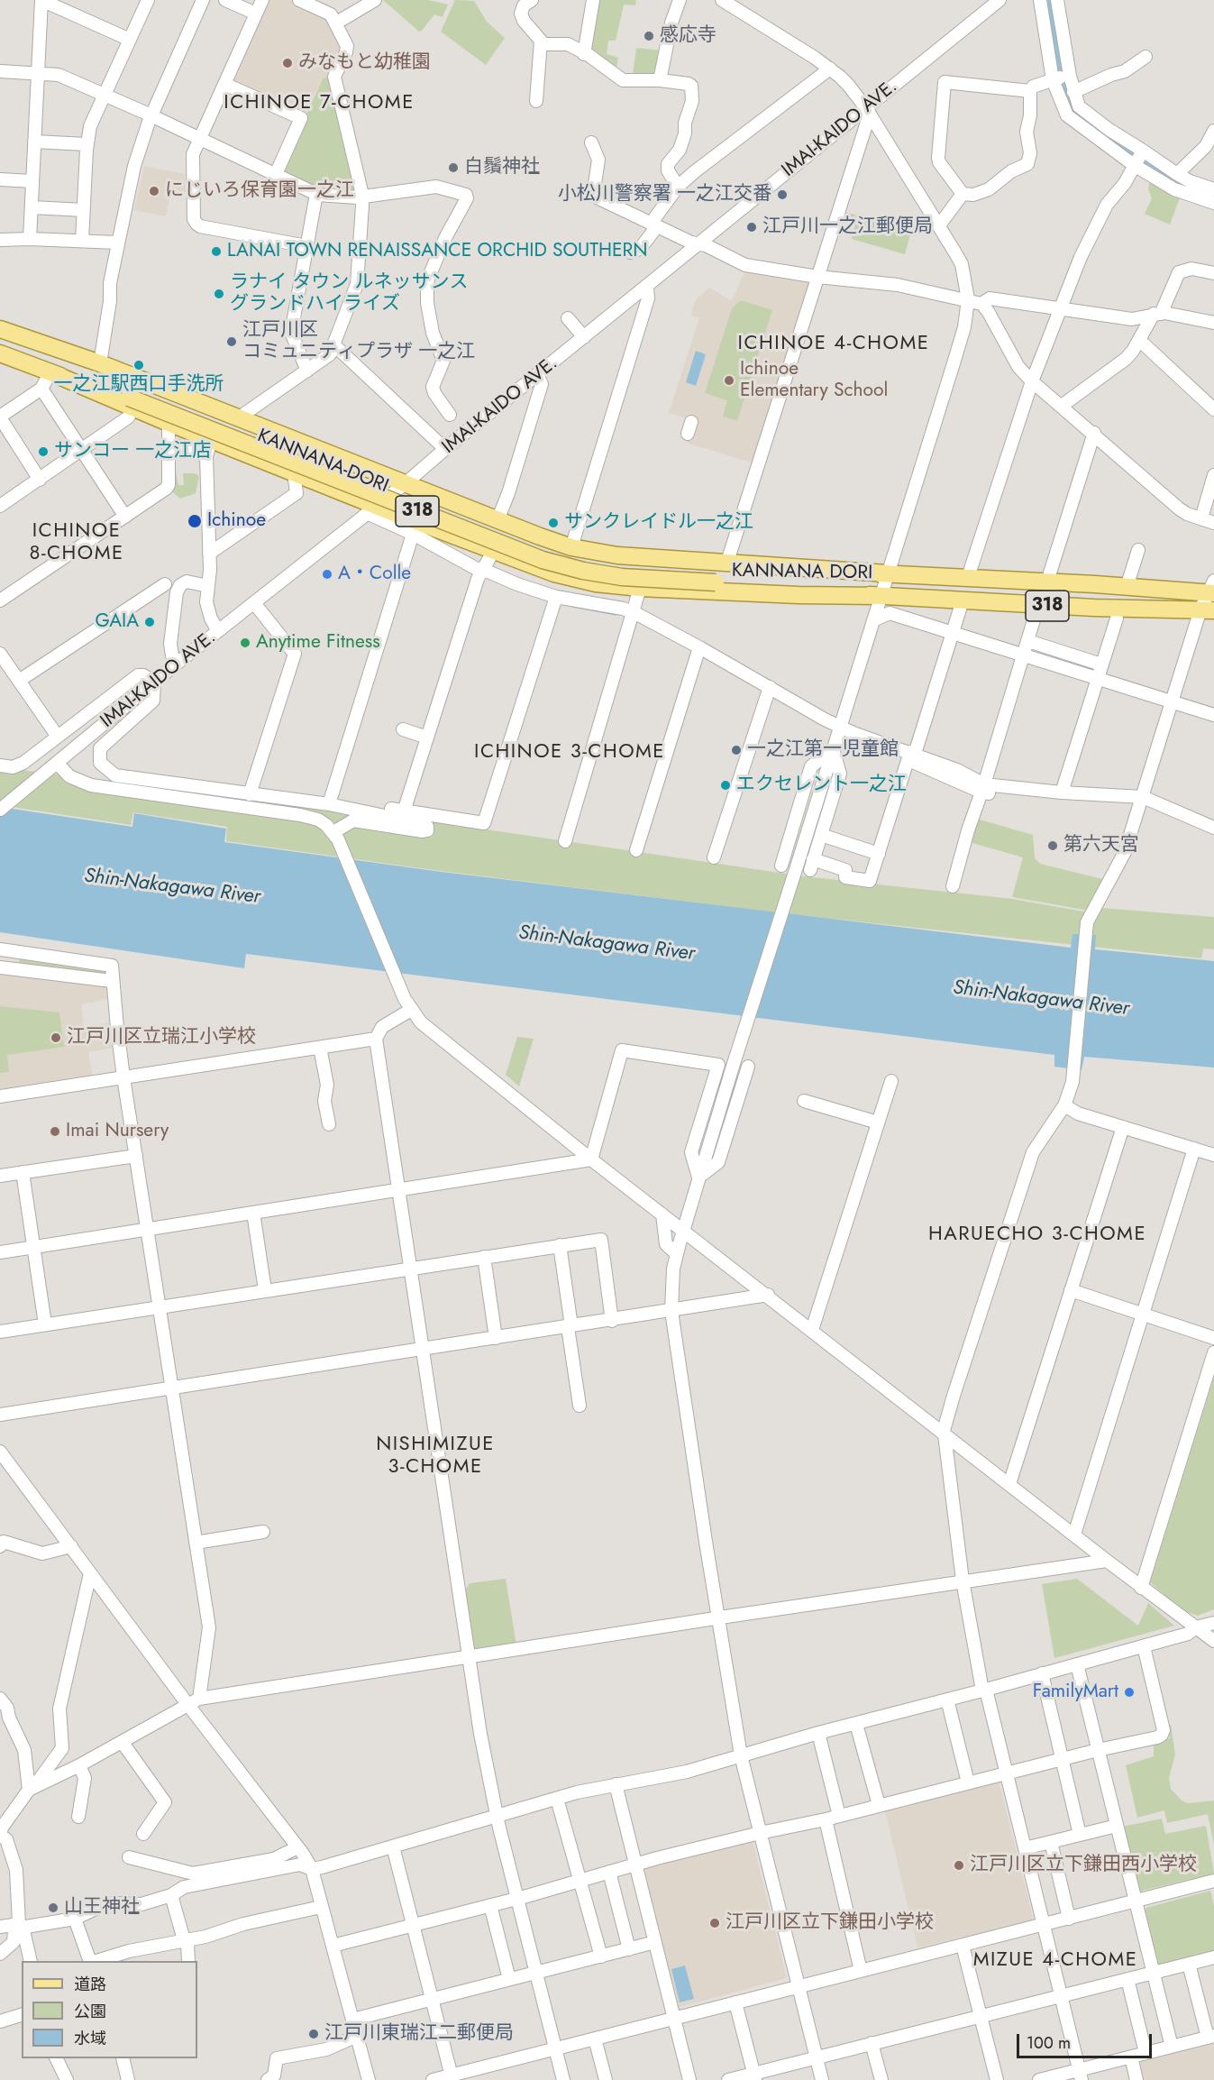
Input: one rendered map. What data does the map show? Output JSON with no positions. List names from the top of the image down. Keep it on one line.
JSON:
{"streets":{"main road":["KANNANA-DORI","318","KANNANA DORI"],"street":["IMAI-KAIDO AVE."]},"crossings":[["KANNANA-DORI","318"],["KANNANA-DORI","KANNANA DORI"],["318","KANNANA DORI"]],"districts":["ICHINOE 7-CHOME","ICHINOE 4-CHOME","ICHINOE 8-CHOME","ICHINOE 3-CHOME","HARUECHO 3-CHOME","NISHIMIZUE 3-CHOME","MIZUE 4-CHOME"],"water":["Shin-Nakagawa River"],"places":["感応寺","みなもと幼稚園","白鬚神社","にじいろ保育園一之江","小松川警察署 一之江交番","江戸川一之江郵便局","LANAI TOWN RENAISSANCE ORCHID SOUTHERN","ラナイ タウン ルネッサンス グランドハイライズ","江戸川区 コミュニティプラザ 一之江","一之江駅西口手洗所","Ichinoe Elementary School","サンコー 一之江店","Ichinoe","サンクレイドル一之江","A・Colle","GAIA","Anytime Fitness","一之江第一児童館","エクセレント一之江","第六天宮","江戸川区立瑞江小学校","Imai Nursery","FamilyMart","江戸川区立下鎌田西小学校","山王神社","江戸川区立下鎌田小学校","江戸川東瑞江二郵便局"],"legend":["道路","公園","水域"],"scale_bar":"100 m"}
